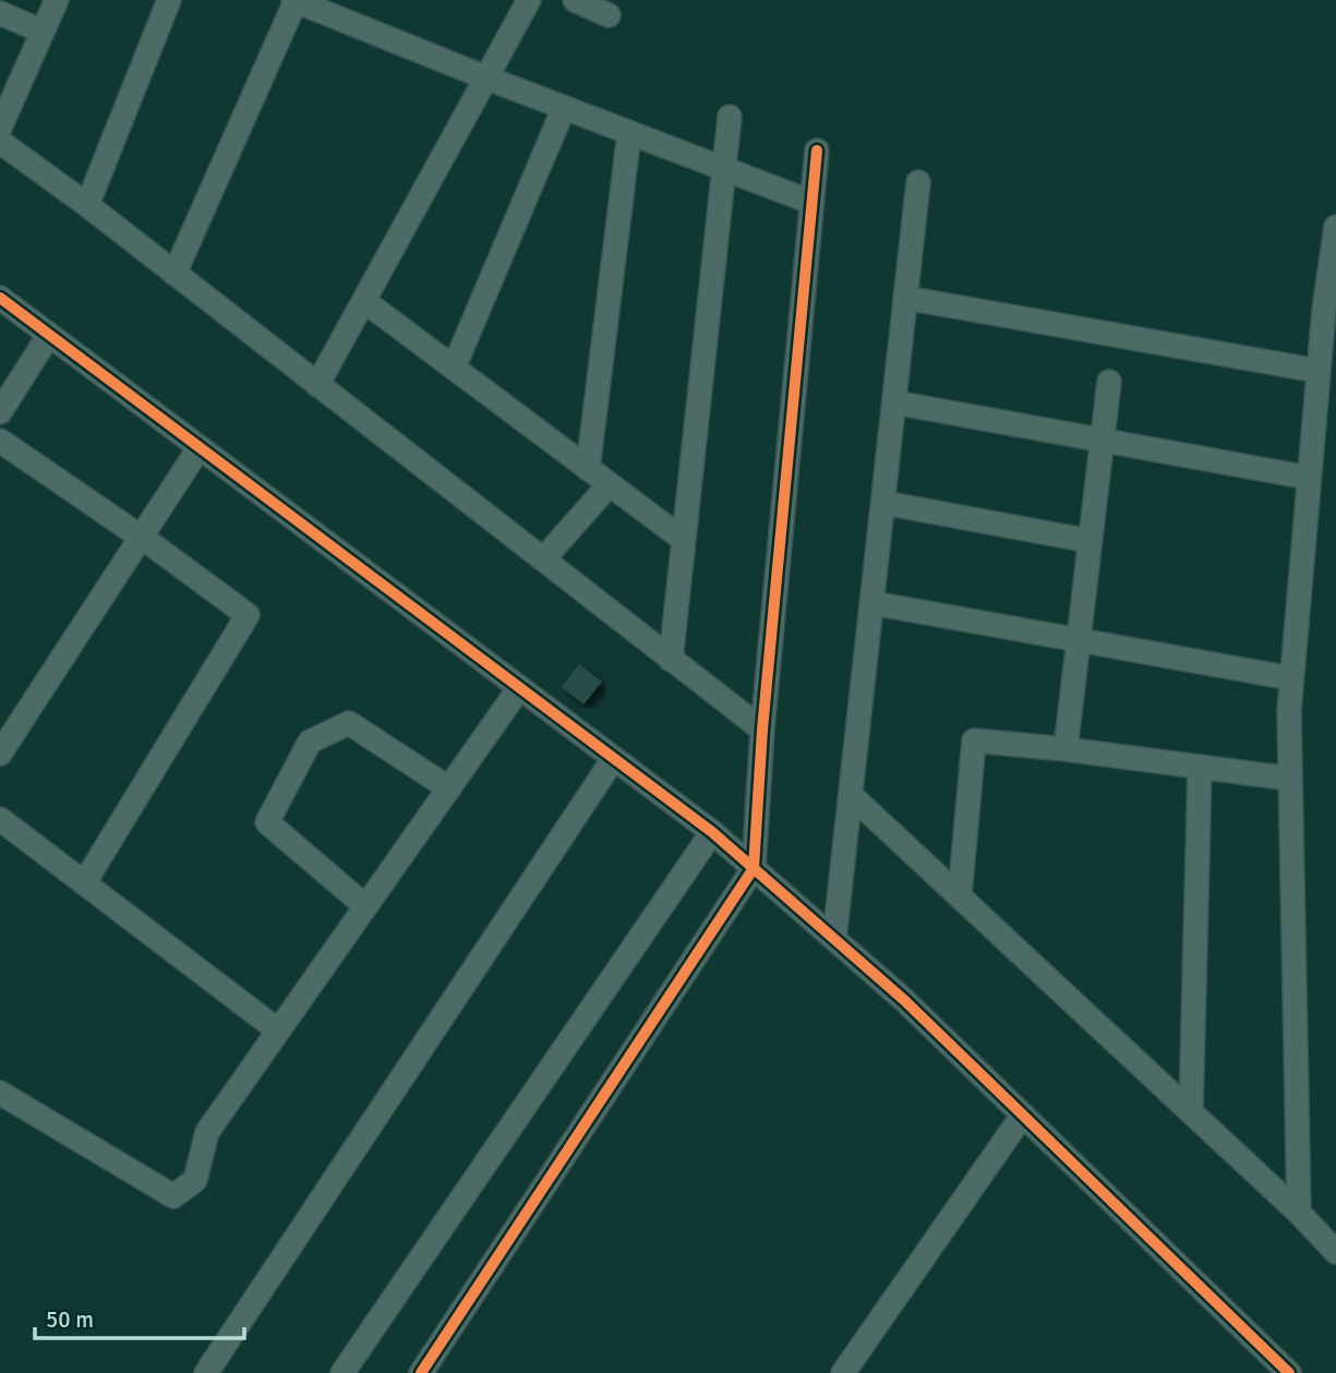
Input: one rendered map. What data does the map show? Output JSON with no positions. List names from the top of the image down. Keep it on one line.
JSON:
{"scale_bar":"50 m"}
